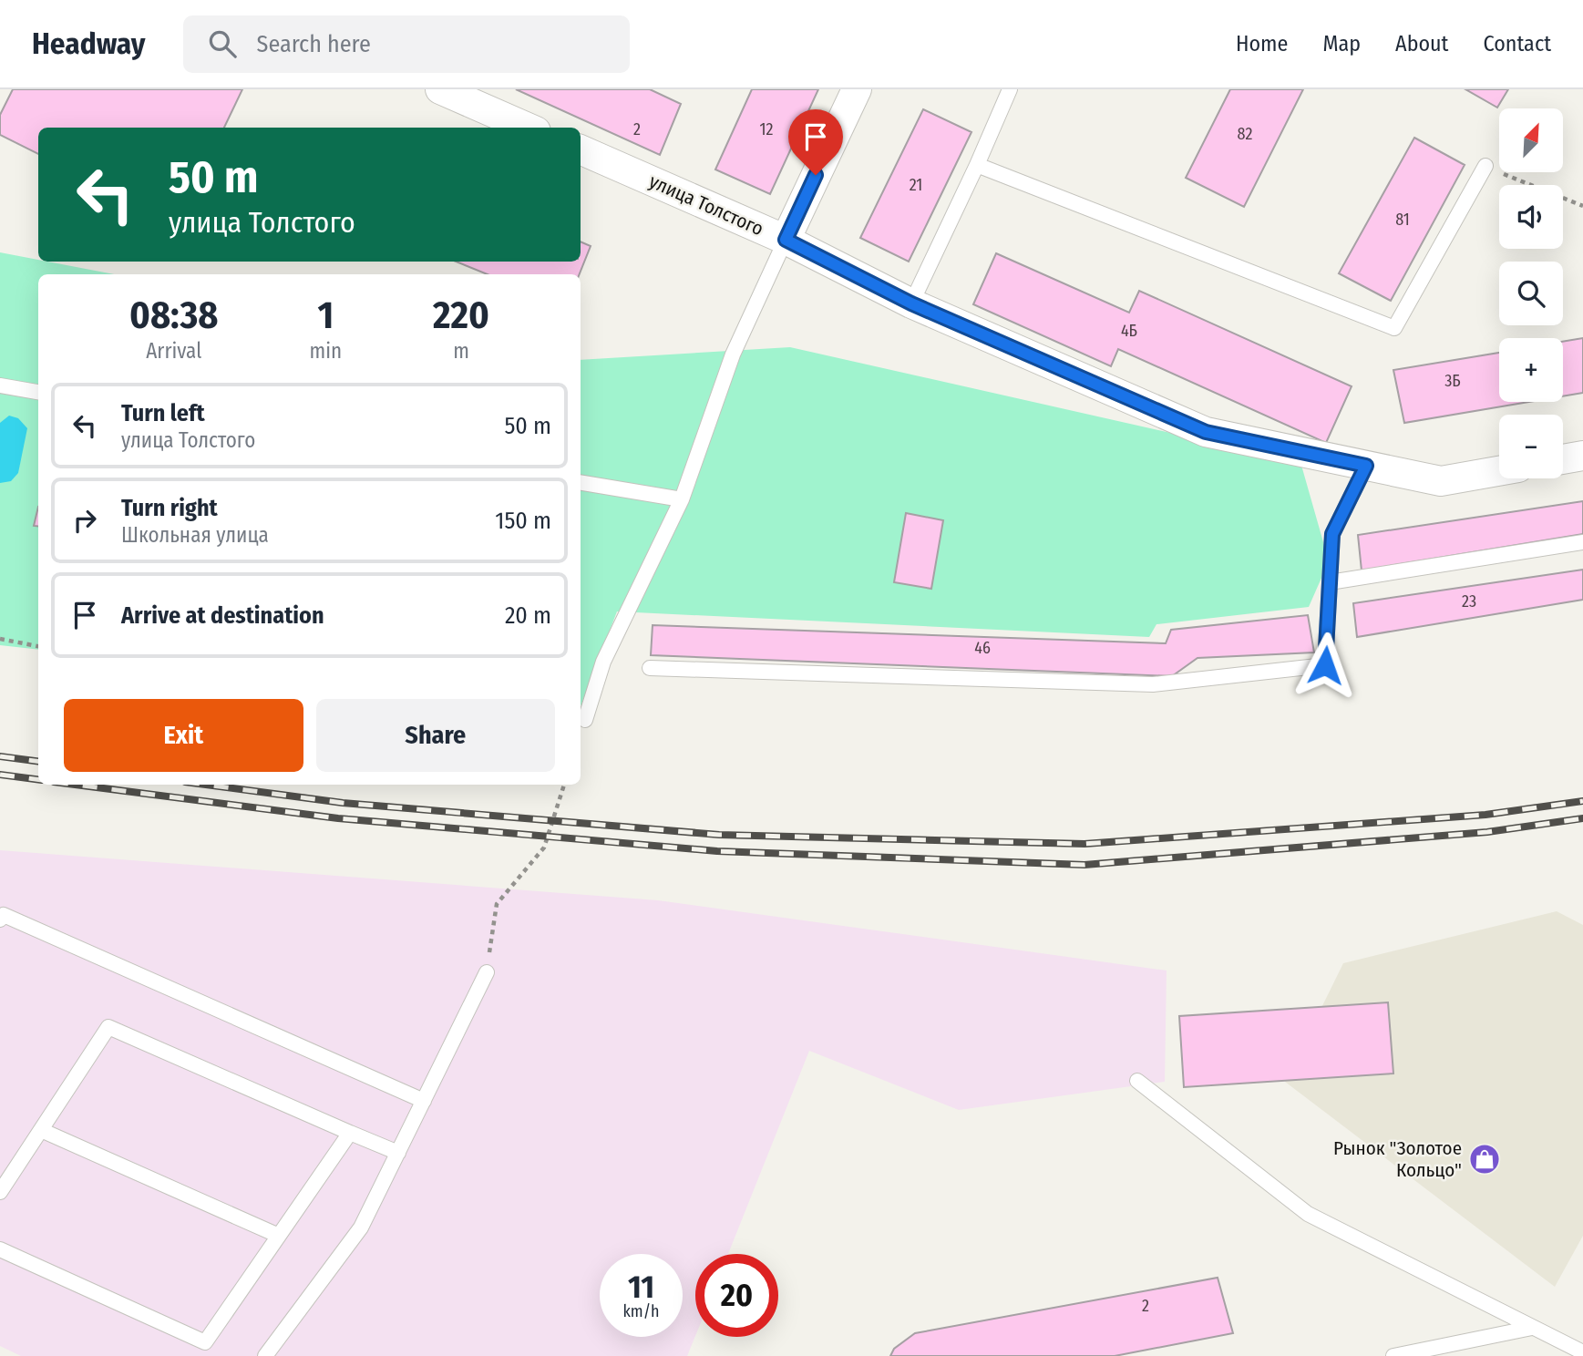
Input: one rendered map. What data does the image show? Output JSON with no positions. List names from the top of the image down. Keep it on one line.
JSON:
{"streets":{"street":["улица Толстого"]},"places":{"shop":["Рынок \"Золотое Кольцо\""]},"house_numbers":["2","12","82","21","81","4Б","3Б","23","46","2"],"north":"top right","page":{"header":"Headway","search":"Search here","nav":["Home","Map","About","Contact"],"map_buttons":["+","−"],"turn":["50 m","улица Толстого"],"eta":["08:38","Arrival","1","min","220","m"],"list":[{"name":"Turn left","note":"улица Толстого","value":"50 m"},{"name":"Turn right","note":"Школьная улица","value":"150 m"},{"name":"Arrive at destination","value":"20 m"}],"buttons":["Exit","Share"],"speed":"11 km/h","limit":"20"}}
